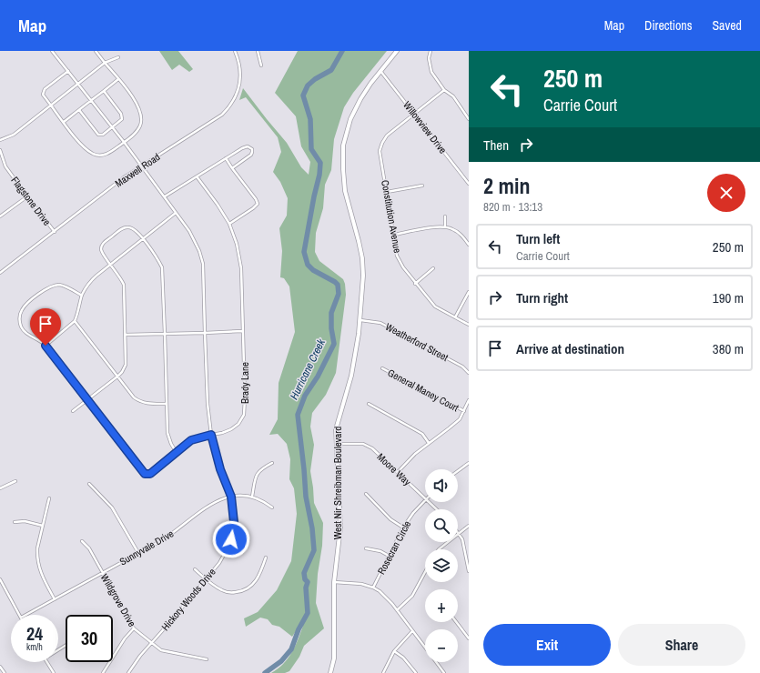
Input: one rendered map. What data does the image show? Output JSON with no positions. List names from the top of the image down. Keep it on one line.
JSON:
{"streets":{"main road":["West Nir Shreibman Boulevard"],"street":["Willowview Drive","Maxwell Road","Flagstone Drive","Constitution Avenue","Weatherford Street","Brady Lane","General Maney Court","Moore Way","Sunnyvale Drive","Rosecran Circle","Hickory Woods Drive","Wildgrove Drive"]},"crossings":[["Willowview Drive","Constitution Avenue"],["Willowview Drive","West Nir Shreibman Boulevard"],["Maxwell Road","Flagstone Drive"],["Maxwell Road","Hickory Woods Drive"],["Weatherford Street","West Nir Shreibman Boulevard"],["Brady Lane","Hickory Woods Drive"],["Moore Way","West Nir Shreibman Boulevard"],["Sunnyvale Drive","Hickory Woods Drive"],["Sunnyvale Drive","Wildgrove Drive"],["Hickory Woods Drive","Wildgrove Drive"]],"water":["Hurricane Creek"],"page":{"header":"Map","nav":["Map","Directions","Saved"],"turn":["250 m","Carrie Court"],"then":"Then","heading":["2 min","820 m · 13:13"],"list":[{"name":"Turn left","note":"Carrie Court","value":"250 m"},{"name":"Turn right","value":"190 m"},{"name":"Arrive at destination","value":"380 m"}],"map_buttons":["+","−"],"speed":"24 km/h","limit":"30","buttons":["Exit","Share"]}}
